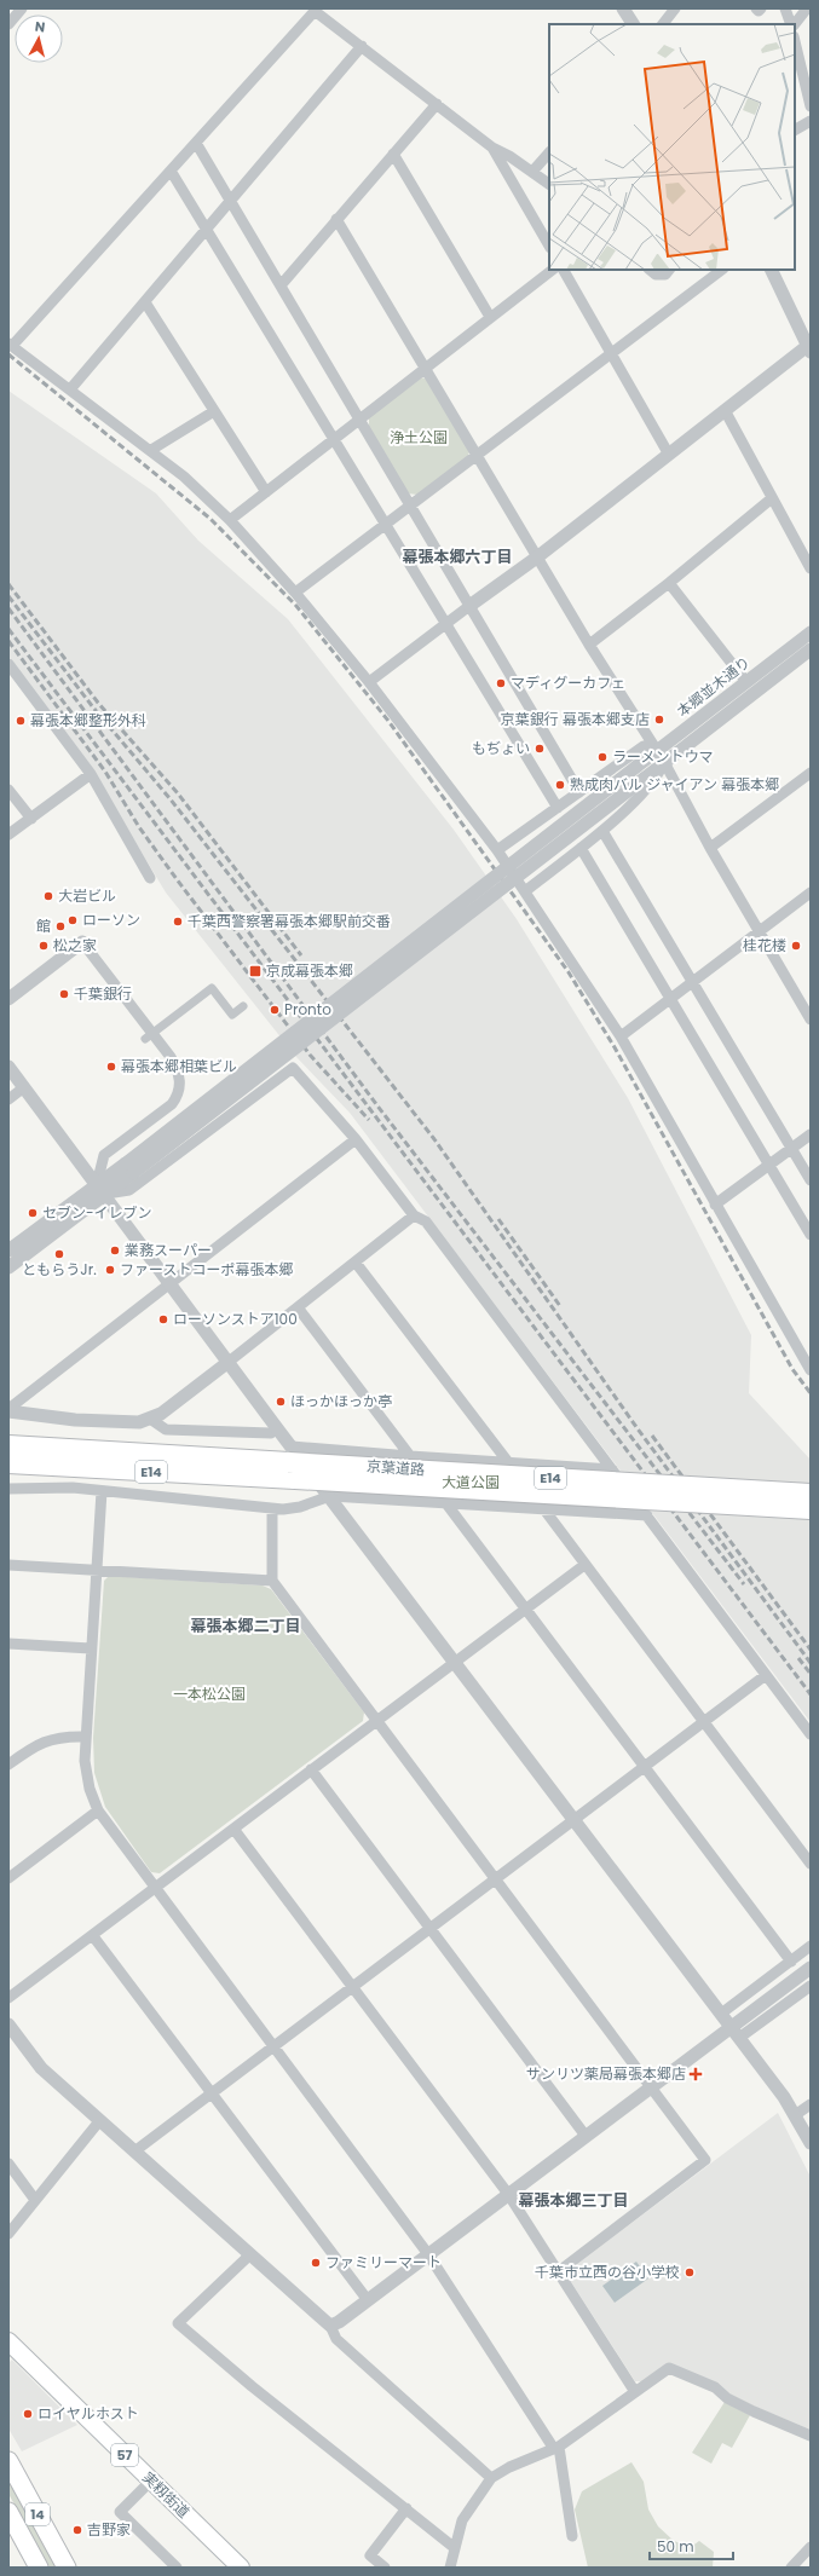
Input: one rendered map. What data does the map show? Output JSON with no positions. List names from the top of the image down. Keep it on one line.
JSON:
{"streets":{"highway":["京葉道路","E14","14"],"main road":["57","実籾街道"],"street":["本郷並木通り"]},"districts":["幕張本郷六丁目","幕張本郷二丁目","幕張本郷三丁目"],"parks":["浄土公園","大道公園","一本松公園"],"places":{"other":["マディグーカフェ","京葉銀行 幕張本郷支店","幕張本郷整形外科","もぢょい","ラーメントウマ","熟成肉バル ジャイアン 幕張本郷","大岩ビル","ローソン","千葉西警察署幕張本郷駅前交番","館","松之家","桂花楼","千葉銀行","Pronto","幕張本郷相葉ビル","セブン-イレブン","業務スーパー","ともらうJr.","ファーストコーポ幕張本郷","ローソンストア100","ほっかほっか亭","ファミリーマート","千葉市立西の谷小学校","ロイヤルホスト","吉野家"],"transit":["京成幕張本郷"],"health":["サンリツ薬局幕張本郷店"]},"scale_bar":"50 m","north":"top"}
